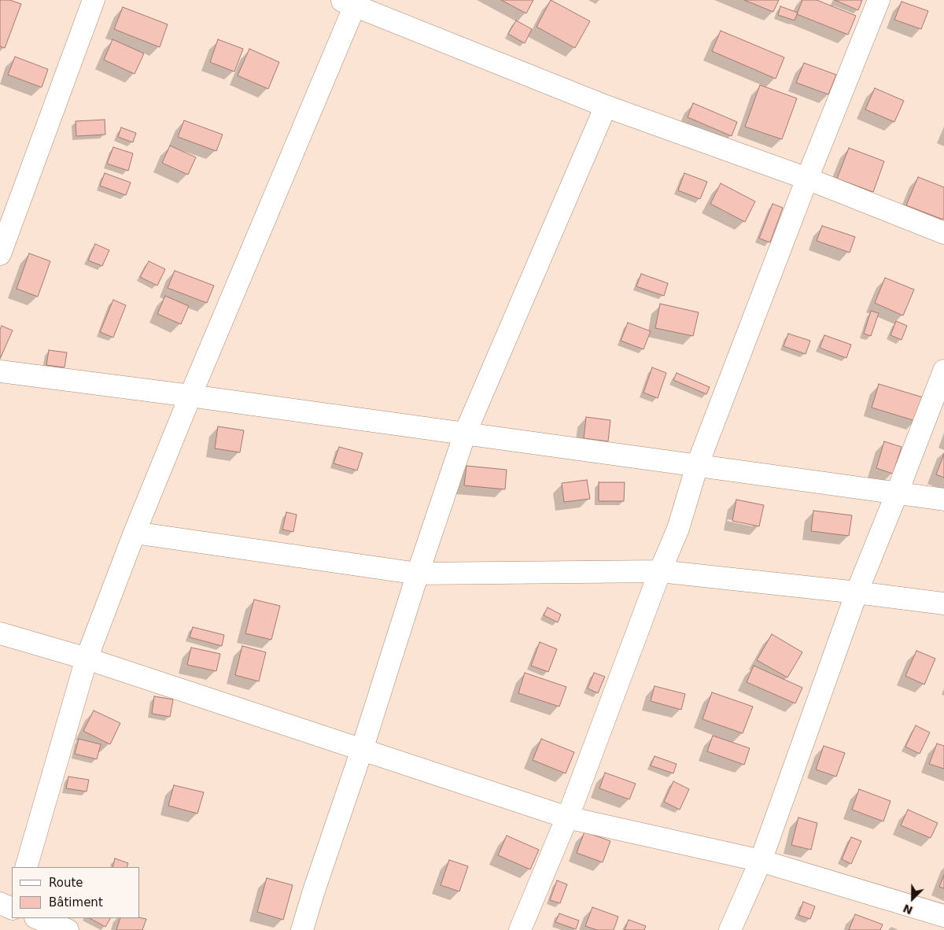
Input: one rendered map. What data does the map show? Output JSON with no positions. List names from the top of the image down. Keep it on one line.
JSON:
{"legend":["Route","Bâtiment"],"north":"bottom left"}
